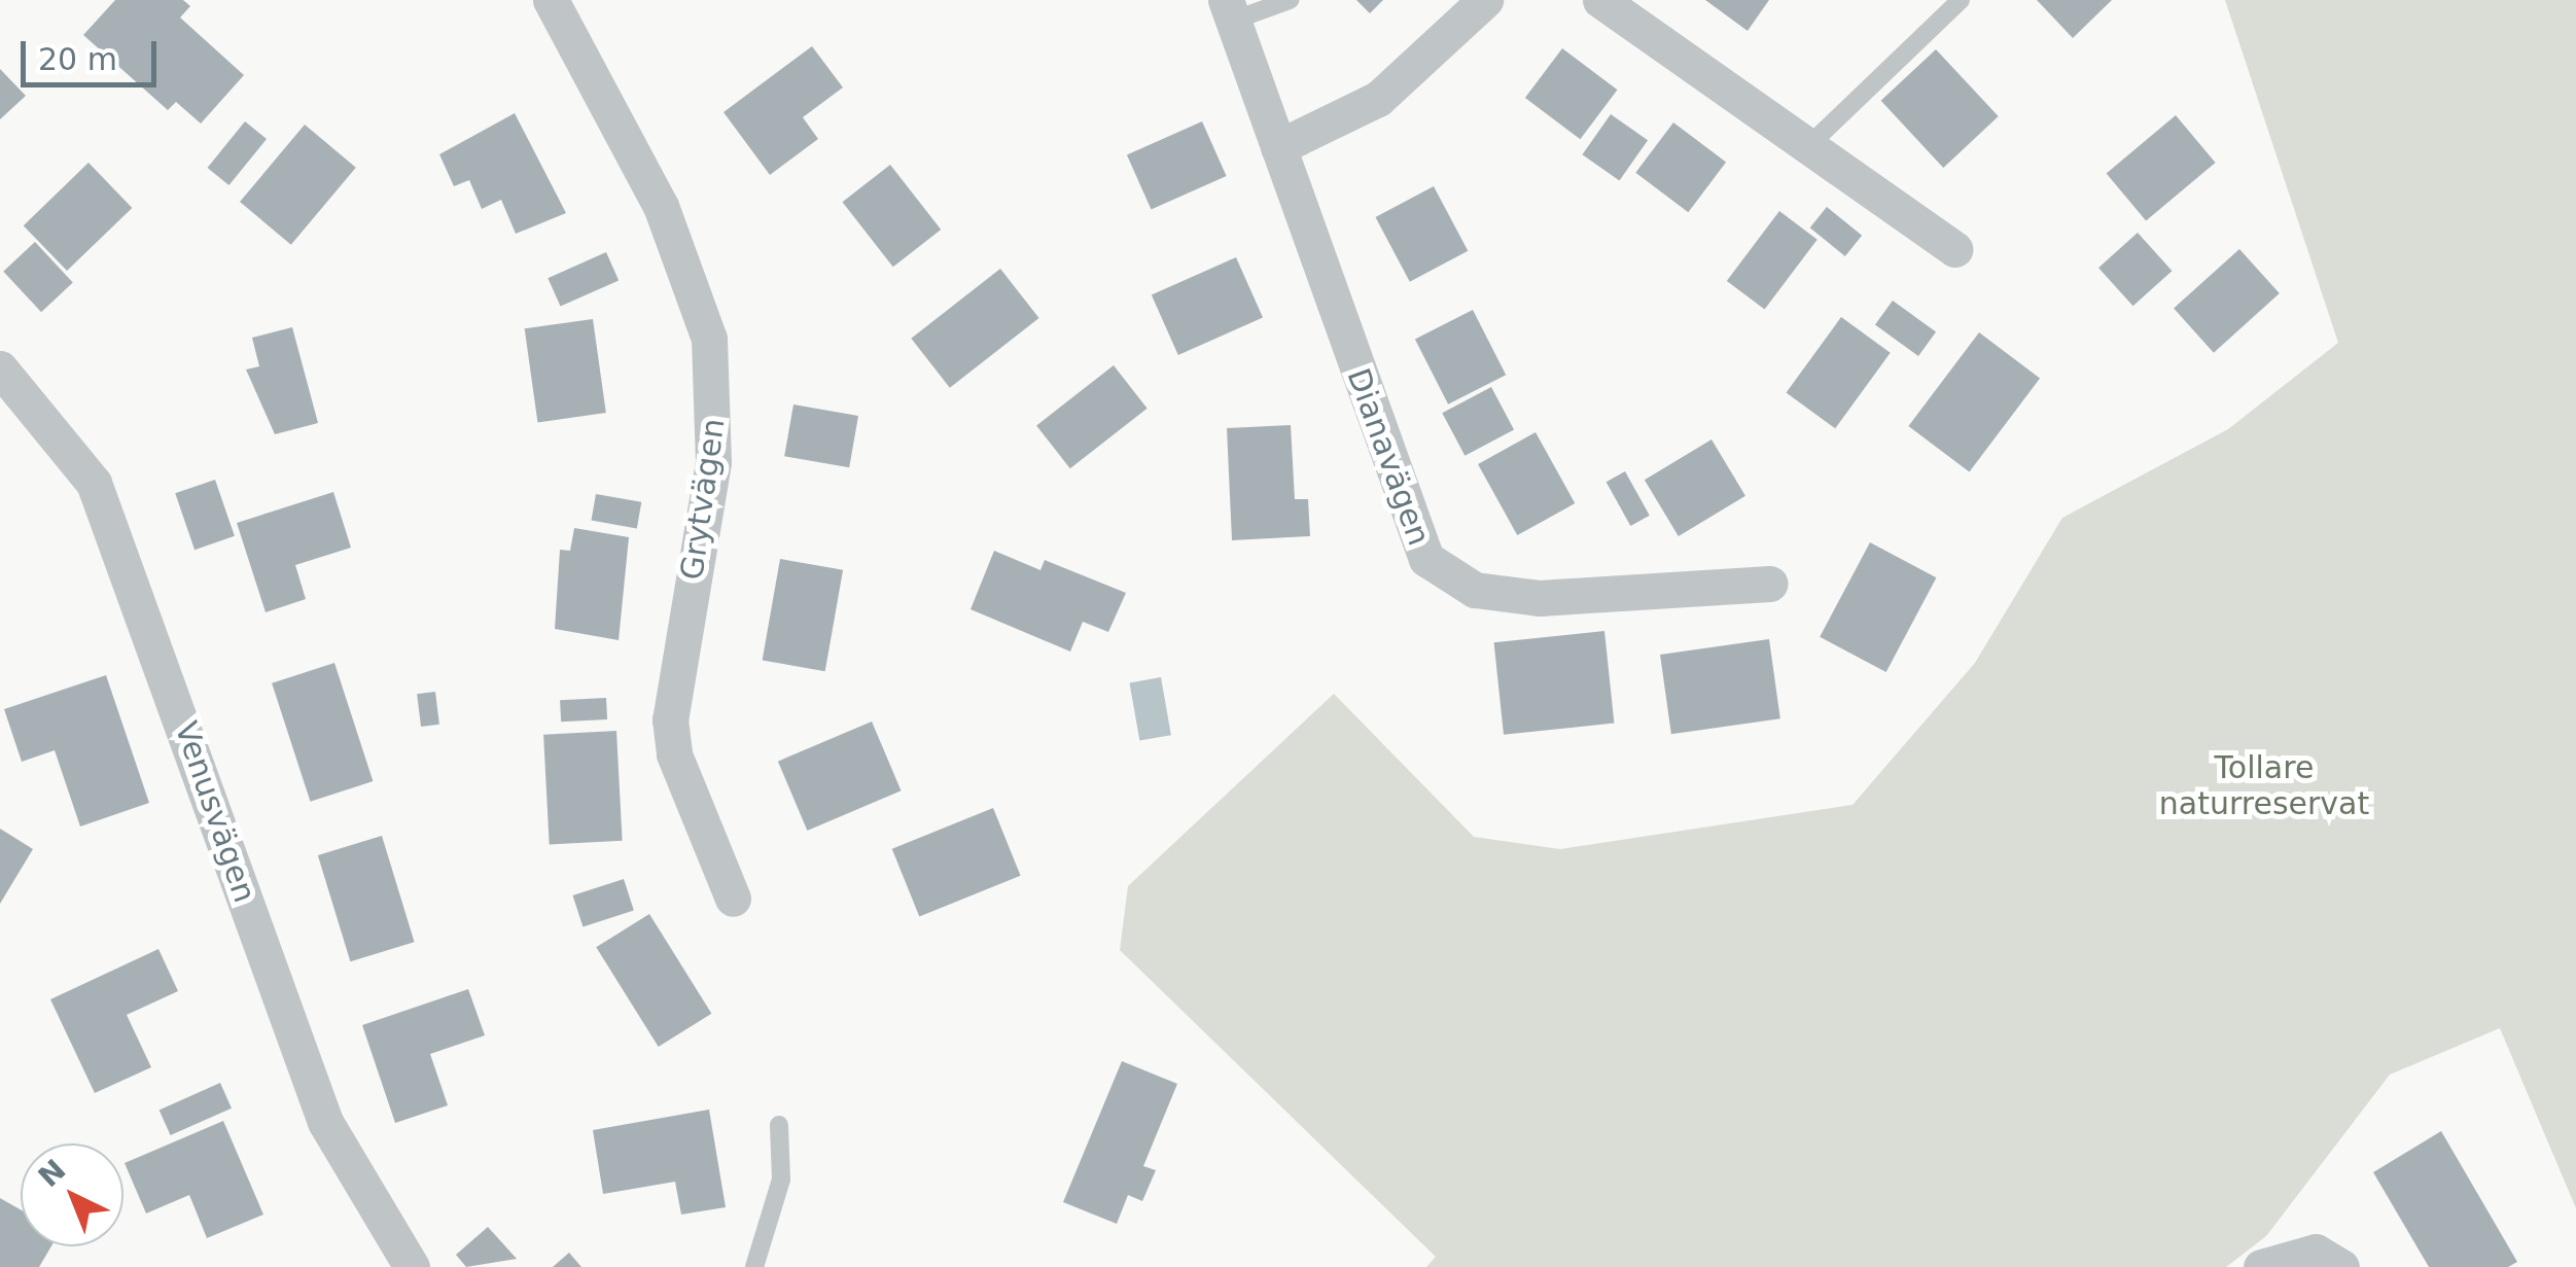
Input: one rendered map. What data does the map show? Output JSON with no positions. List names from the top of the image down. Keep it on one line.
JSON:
{"streets":{"street":["Dianavägen","Grytvägen","Venusvägen"]},"parks":["Tollare naturreservat"],"scale_bar":"20 m","north":"top left"}
